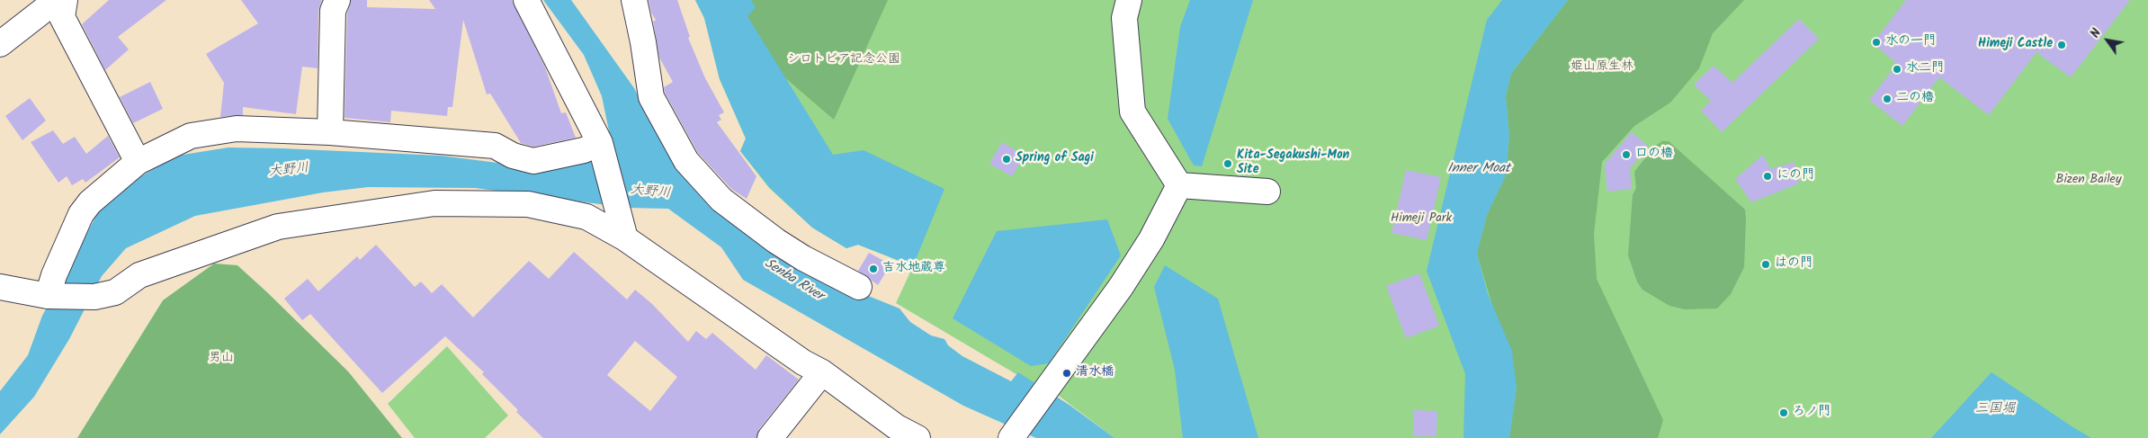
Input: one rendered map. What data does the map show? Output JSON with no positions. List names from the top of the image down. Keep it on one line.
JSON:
{"water":["Inner Moat","大野川","Senba River","三国堀"],"parks":["シロトピア記念公園","姫山原生林","Bizen Bailey","Himeji Park","男山"],"places":["水の一門","Himeji Castle","水二門","二の櫓","口の櫓","Spring of Sagi","Kita-Segakushi-Mon Site","にの門","はの門","吉水地蔵尊","清水橋","ろノ門"],"north":"top left"}
